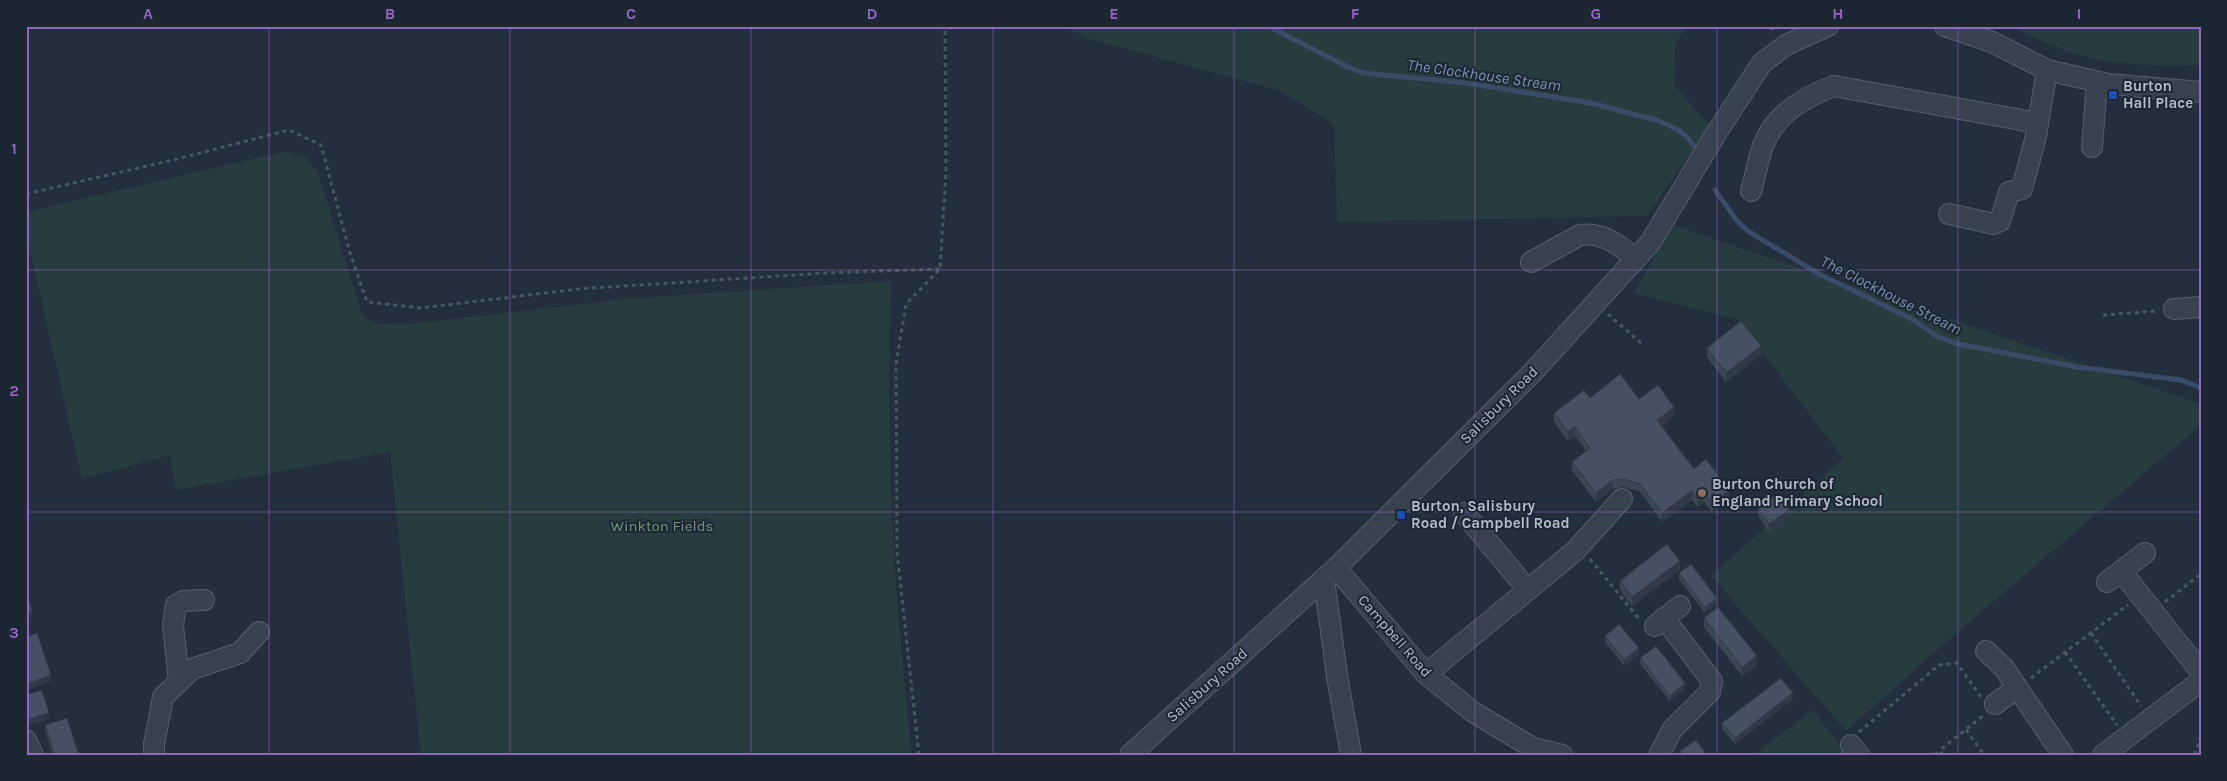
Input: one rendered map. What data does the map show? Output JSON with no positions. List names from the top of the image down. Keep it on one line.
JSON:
{"streets":{"street":["Salisbury Road","Campbell Road"]},"crossings":[["Salisbury Road","Campbell Road"]],"water":["The Clockhouse Stream"],"parks":["Winkton Fields"],"places":{"transit":["Burton Hall Place","Burton, Salisbury Road / Campbell Road"],"other":["Burton Church of England Primary School"]},"grid":{"columns":["A","B","C","D","E","F","G","H","I"],"rows":["1","2","3"]}}
